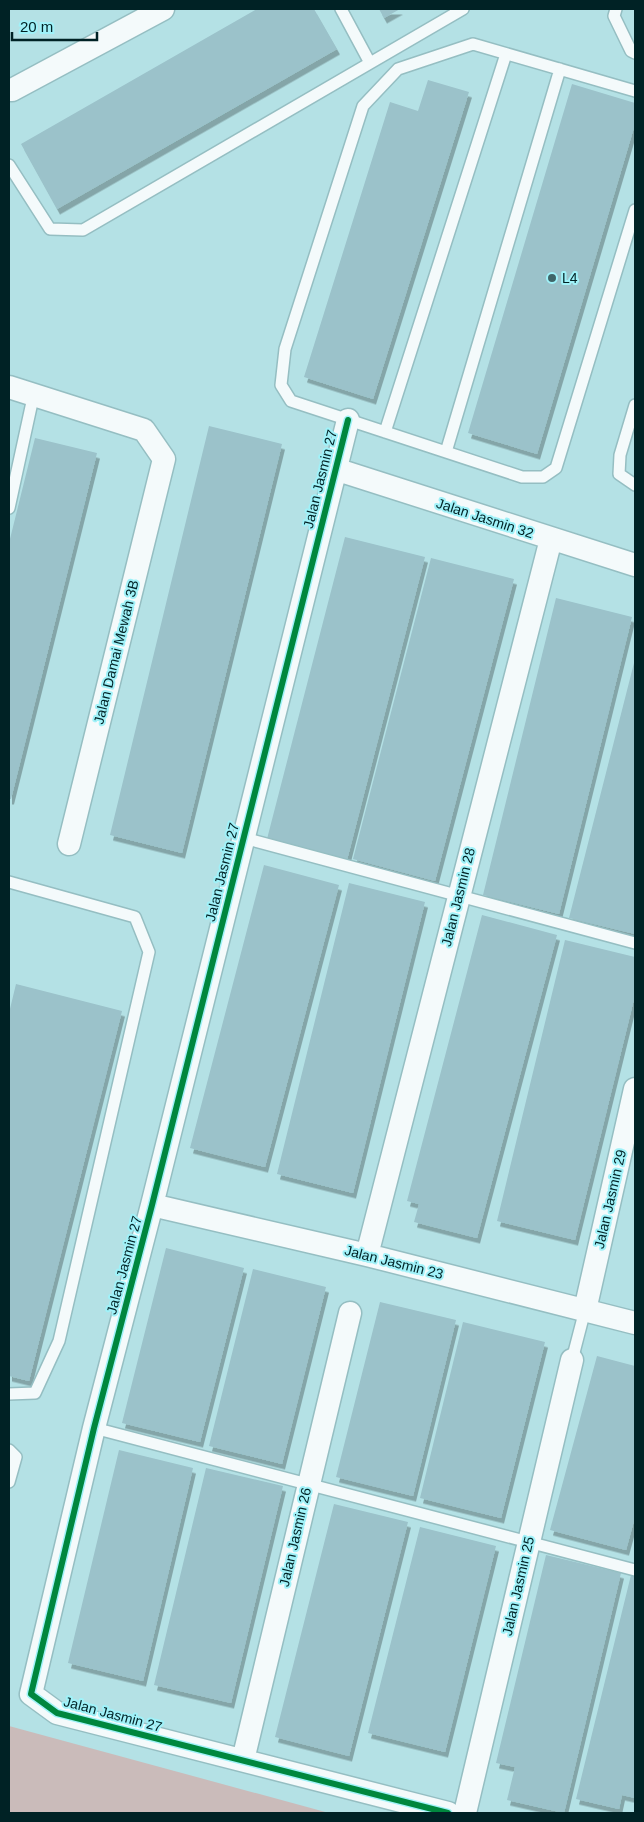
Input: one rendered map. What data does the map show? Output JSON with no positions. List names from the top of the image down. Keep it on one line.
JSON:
{"streets":{"street":["Jalan Jasmin 27","Jalan Jasmin 32","Jalan Damai Mewah 3B","Jalan Jasmin 28","Jalan Jasmin 29","Jalan Jasmin 23","Jalan Jasmin 26","Jalan Jasmin 25"]},"crossings":[["Jalan Jasmin 27","Jalan Jasmin 32"],["Jalan Jasmin 27","Jalan Jasmin 23"],["Jalan Jasmin 27","Jalan Jasmin 26"],["Jalan Jasmin 32","Jalan Jasmin 28"],["Jalan Jasmin 28","Jalan Jasmin 23"],["Jalan Jasmin 29","Jalan Jasmin 23"]],"places":["L4"],"scale_bar":"20 m"}
